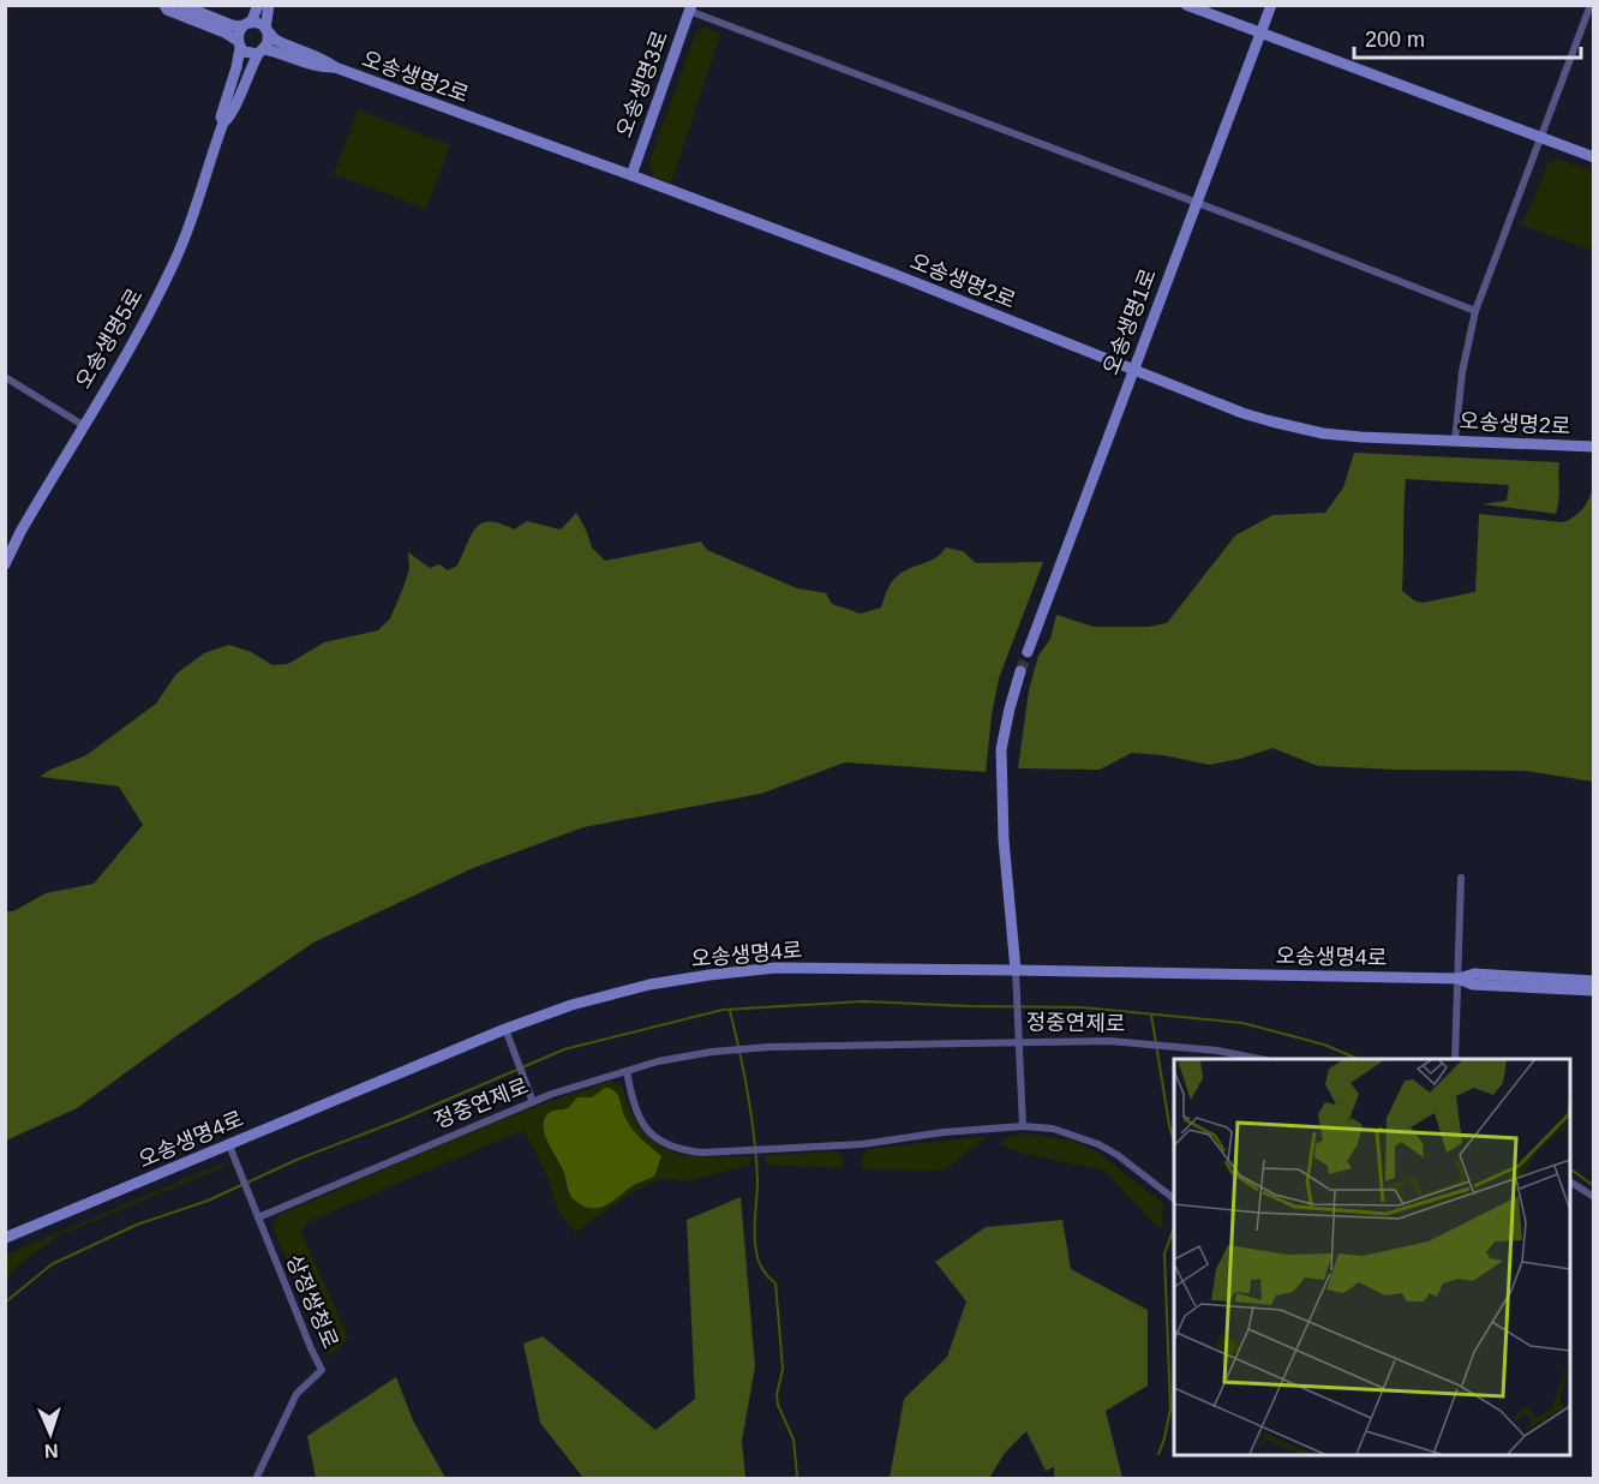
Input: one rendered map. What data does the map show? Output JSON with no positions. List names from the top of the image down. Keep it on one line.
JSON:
{"streets":{"street":["오송생명2로","오송생명3로","오송생명1로","오송생명5로","오송생명4로","정중연제로","상정쌍청로"]},"crossings":[["오송생명2로","오송생명3로"],["오송생명2로","오송생명1로"],["오송생명2로","오송생명5로"],["오송생명4로","상정쌍청로"],["정중연제로","상정쌍청로"]],"scale_bar":"200 m","north":"bottom"}
